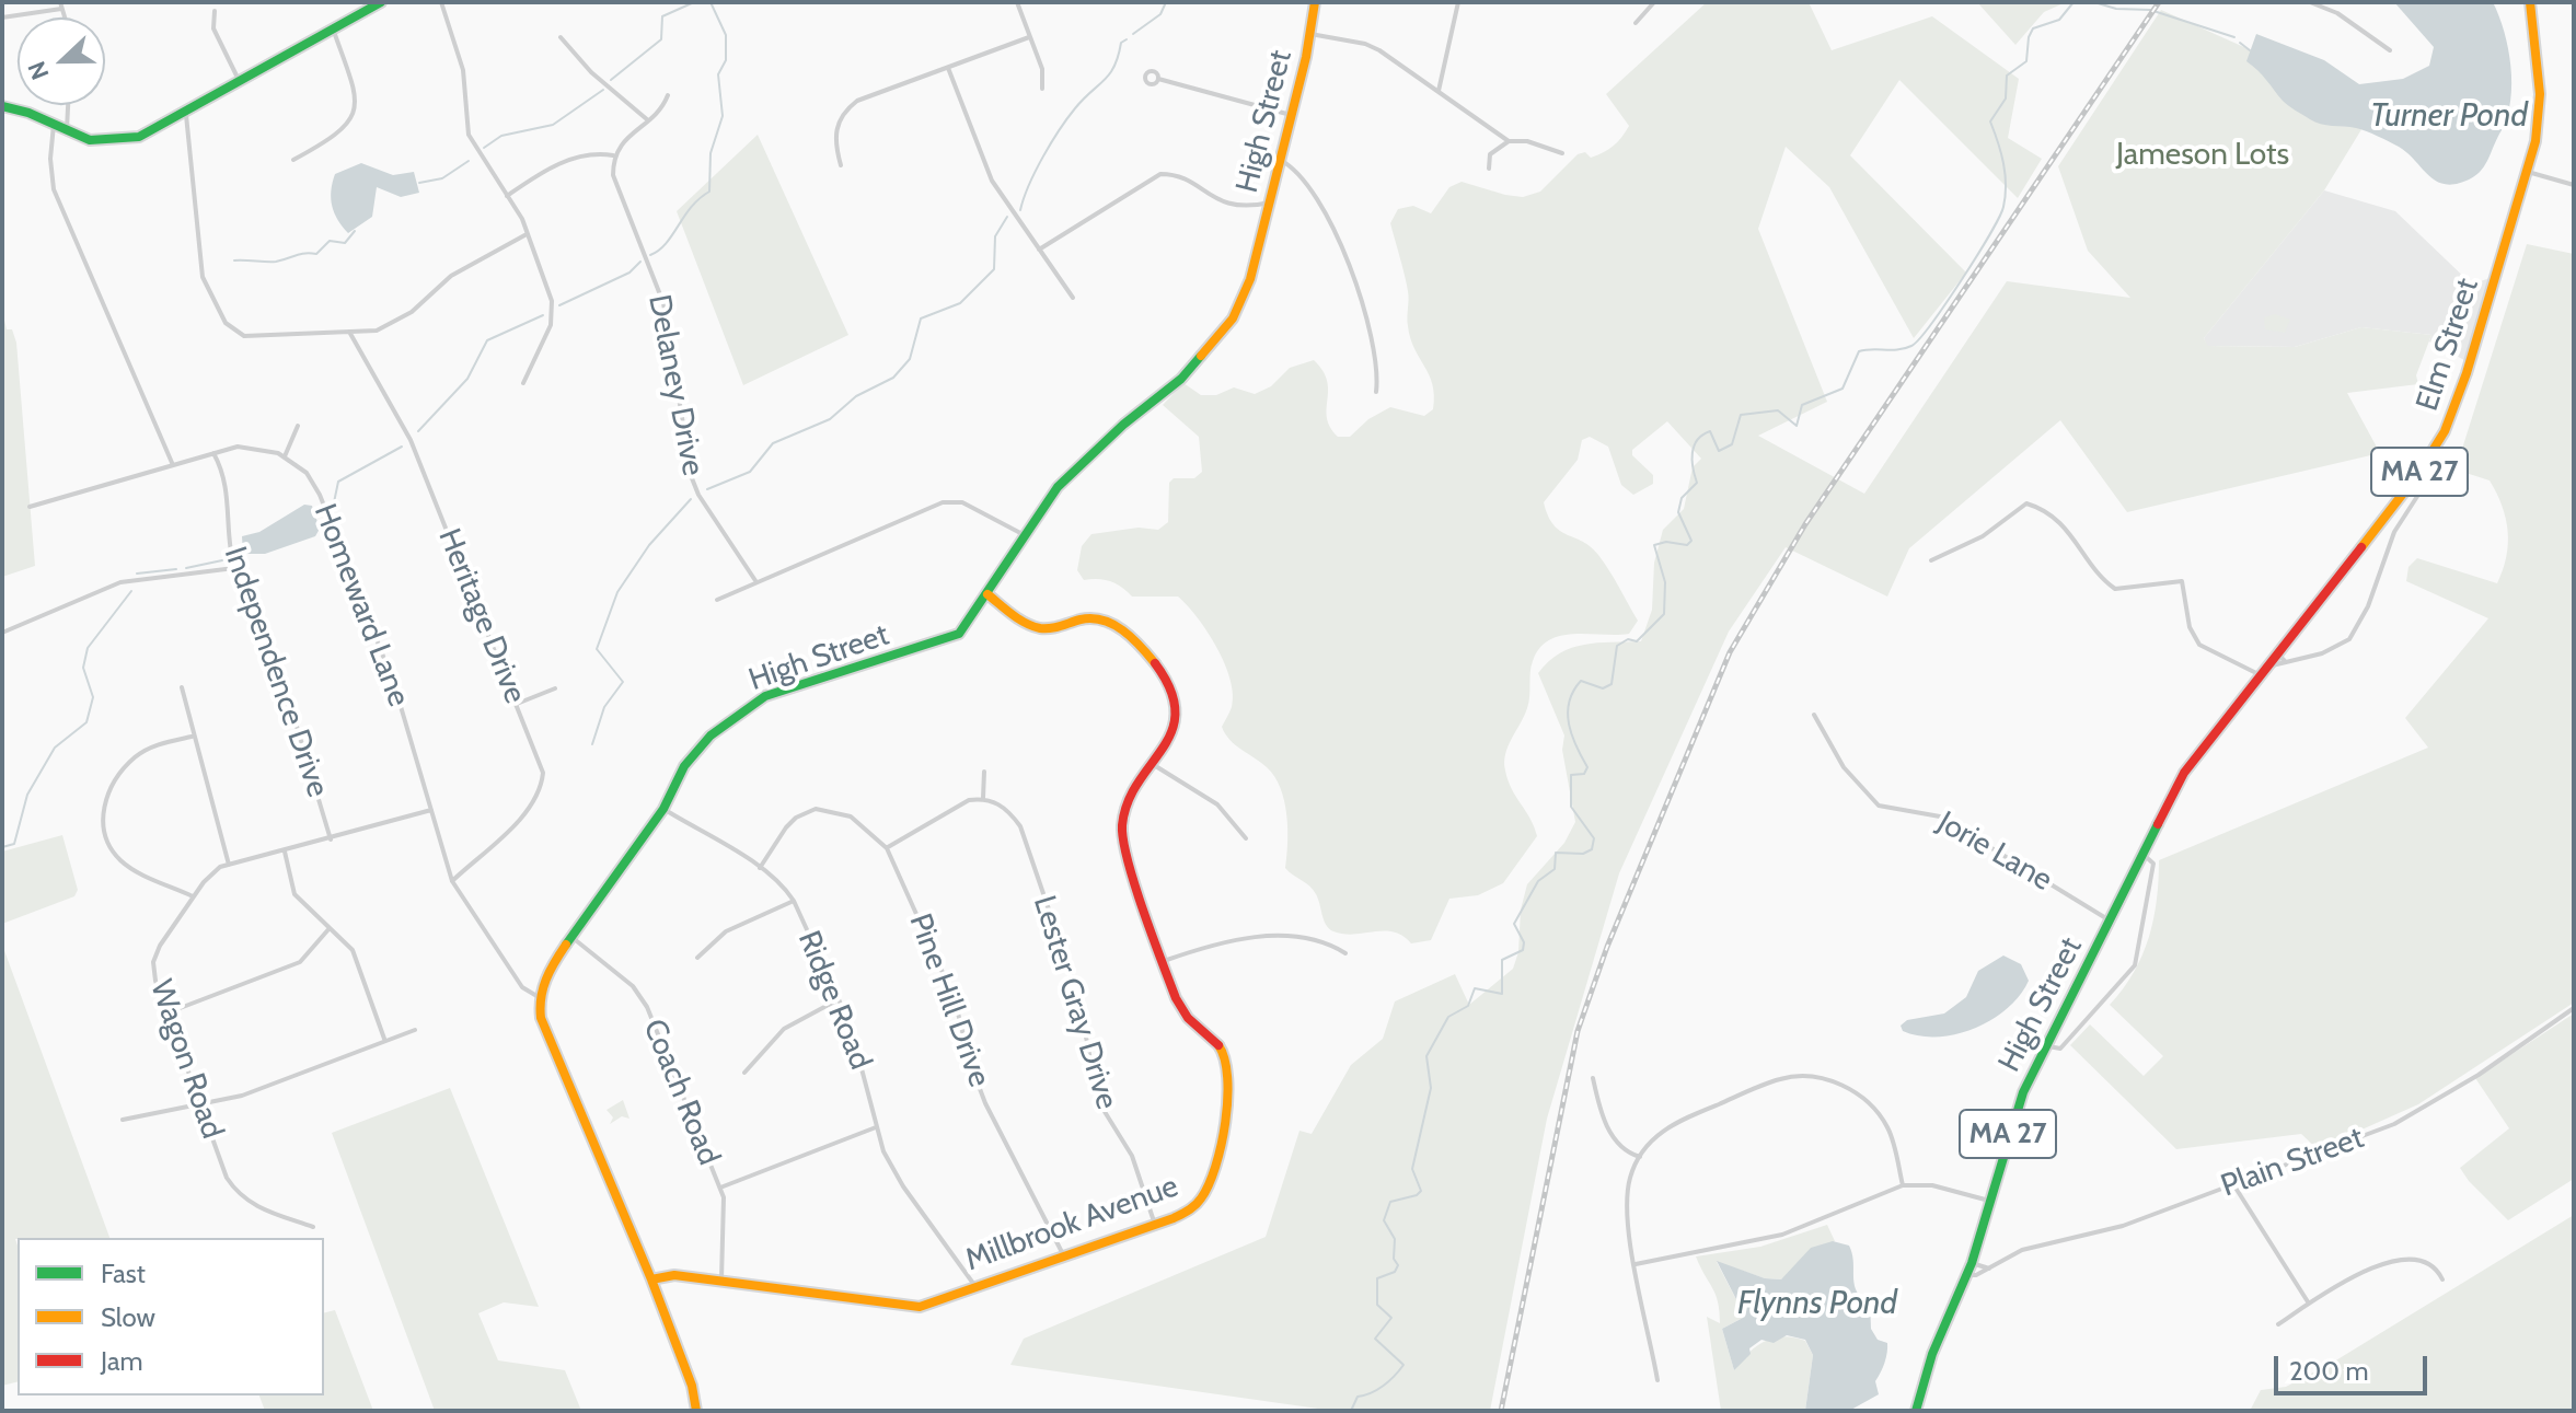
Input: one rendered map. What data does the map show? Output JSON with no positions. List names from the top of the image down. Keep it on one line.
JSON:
{"streets":{"street":["High Street","Elm Street","Delaney Drive","MA 27","Homeward Lane","Heritage Drive","Independence Drive","Jorie Lane","Ridge Road","Pine Hill Drive","Lester Gray Drive","Wagon Road","Coach Road","Plain Street","Millbrook Avenue"]},"crossings":[["High Street","Elm Street"],["High Street","Homeward Lane"],["High Street","Jorie Lane"],["High Street","Ridge Road"],["High Street","Coach Road"],["High Street","Plain Street"],["High Street","Millbrook Avenue"],["Homeward Lane","Heritage Drive"],["Homeward Lane","Wagon Road"],["Independence Drive","Wagon Road"],["Ridge Road","Pine Hill Drive"],["Ridge Road","Millbrook Avenue"],["Pine Hill Drive","Millbrook Avenue"],["Lester Gray Drive","Millbrook Avenue"],["Coach Road","Millbrook Avenue"]],"water":["Turner Pond","Flynns Pond"],"parks":["Jameson Lots"],"legend":["Fast","Slow","Jam"],"scale_bar":"200 m","north":"left"}
